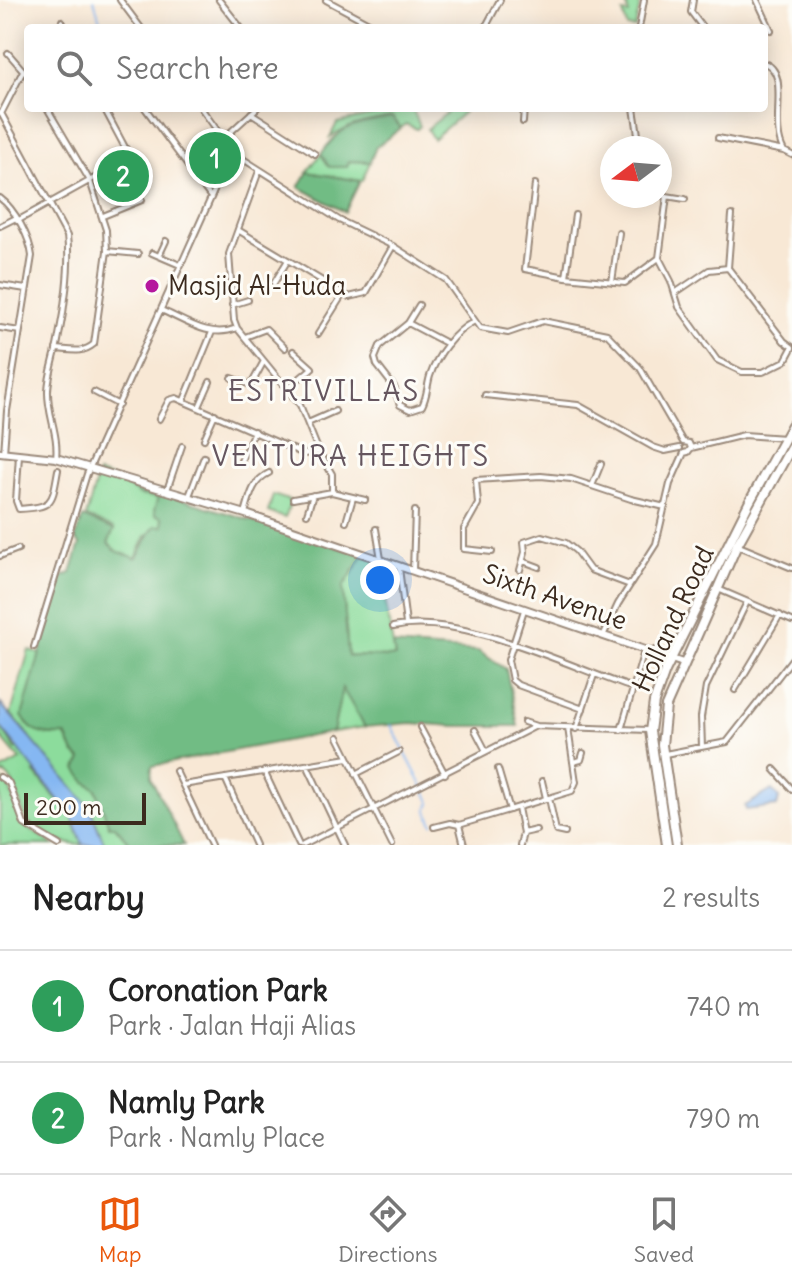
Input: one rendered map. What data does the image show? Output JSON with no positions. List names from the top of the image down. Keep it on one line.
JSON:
{"streets":{"main road":["Sixth Avenue","Holland Road"]},"crossings":[["Sixth Avenue","Holland Road"]],"districts":["ESTRIVILLAS","VENTURA HEIGHTS"],"places":["Masjid Al-Huda"],"scale_bar":"200 m","north":"left","page":{"search":"Search here","pins":["1","2"],"scale":"200 m","heading":["Nearby","2 results"],"list":[{"mark":"1","name":"Coronation Park","note":"Park · Jalan Haji Alias","value":"740 m"},{"mark":"2","name":"Namly Park","note":"Park · Namly Place","value":"790 m"}],"nav":["Map","Directions","Saved"]}}
